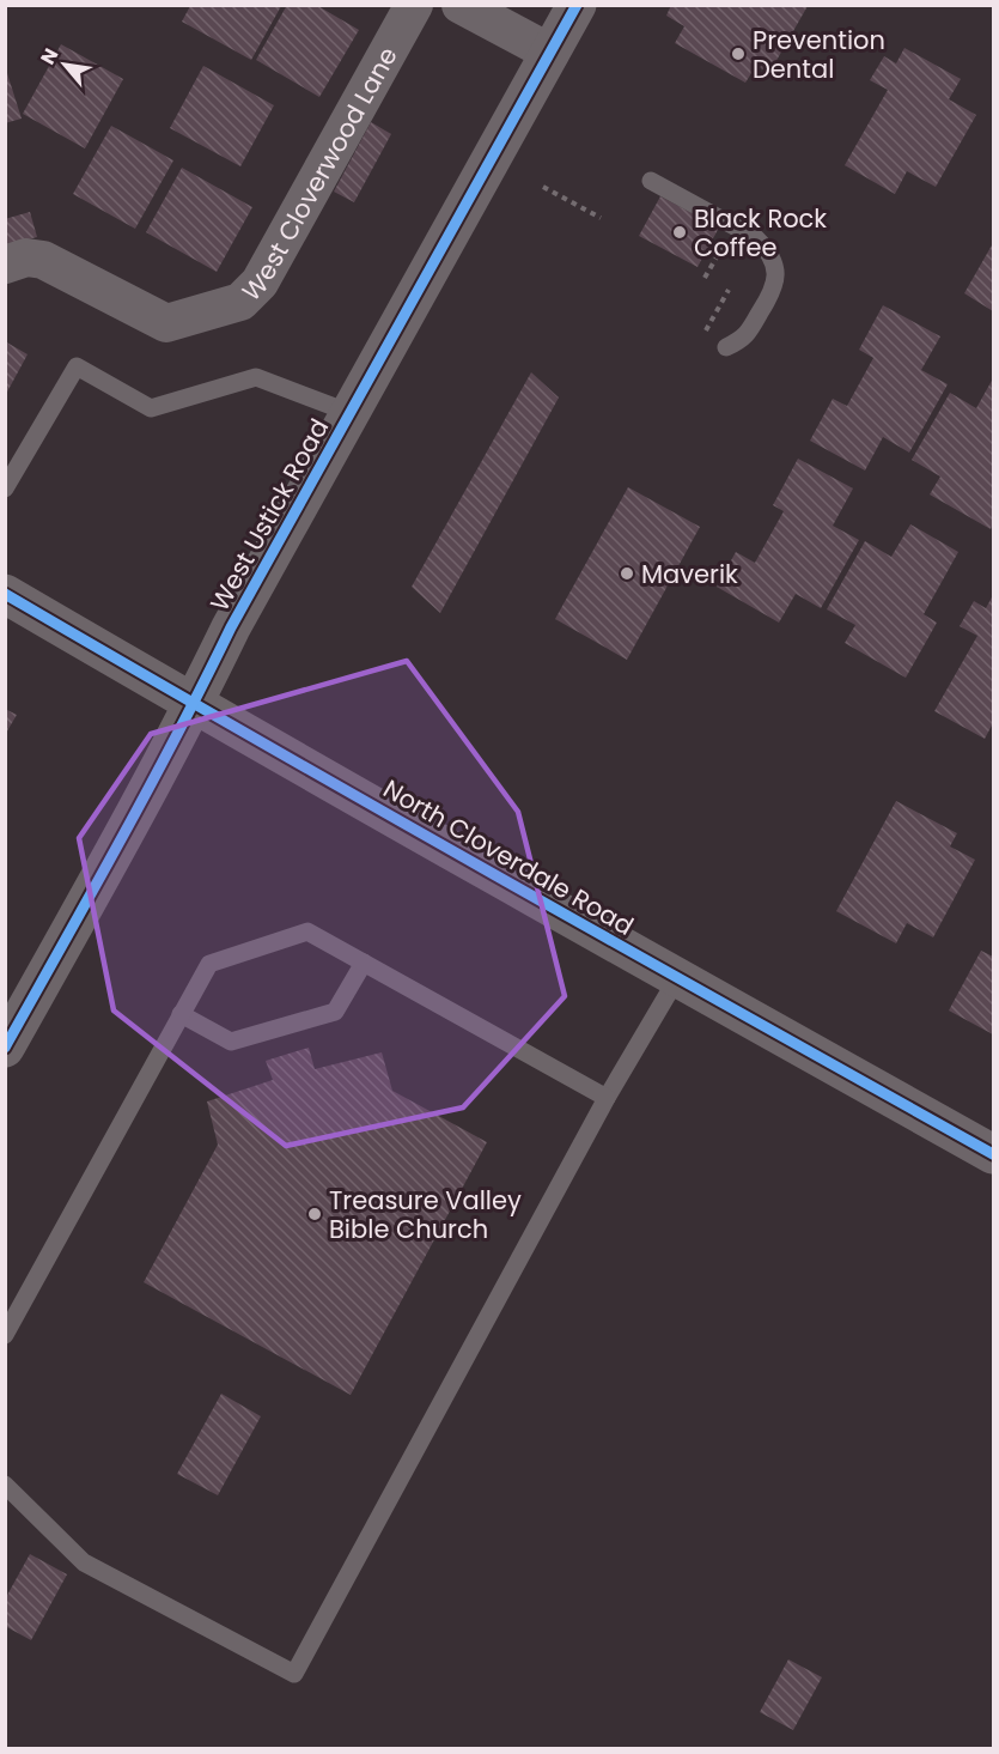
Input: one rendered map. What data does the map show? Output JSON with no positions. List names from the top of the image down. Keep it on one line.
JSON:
{"streets":{"main road":["West Ustick Road","North Cloverdale Road"],"street":["West Cloverwood Lane"]},"crossings":[["West Ustick Road","North Cloverdale Road"]],"places":["Prevention Dental","Black Rock Coffee","Maverik","Treasure Valley Bible Church"],"north":"top left"}
